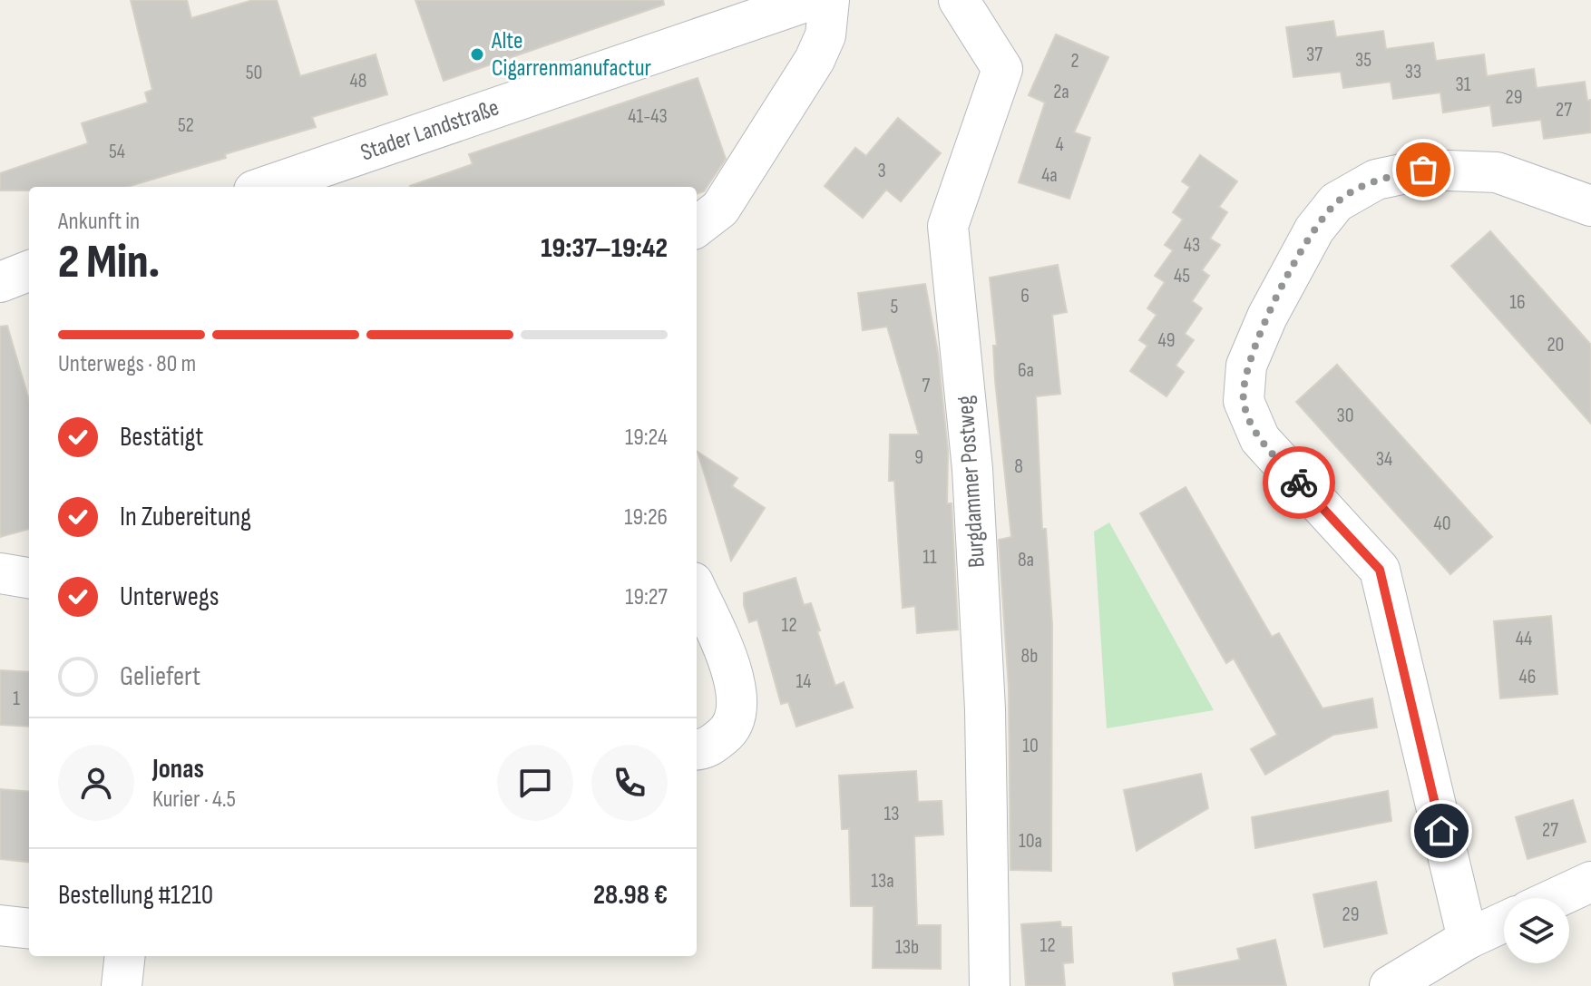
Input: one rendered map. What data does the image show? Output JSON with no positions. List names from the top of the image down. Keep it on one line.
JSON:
{"streets":{"street":["Stader Landstraße","Burgdammer Postweg"]},"places":["Alte Cigarrenmanufactur"],"house_numbers":["37","35","2","33","50","48","31","2a","29","27","41-43","52","4","54","3","4a","43","45","6","16","5","49","20","6a","7","30","9","34","8","40","11","8a","12","44","8b","46","14","1","10","13","27","10a","13a","29","12","13b"],"page":{"heading":["2 Min.","Ankunft in","19:37–19:42"],"panel":["Jonas","Kurier · 4.5","Bestellung #1210","28.98 €"],"bar":"Unterwegs · 80 m","list":[["Bestätigt","19:24"],["In Zubereitung","19:26"],["Unterwegs","19:27"],"Geliefert"]}}
